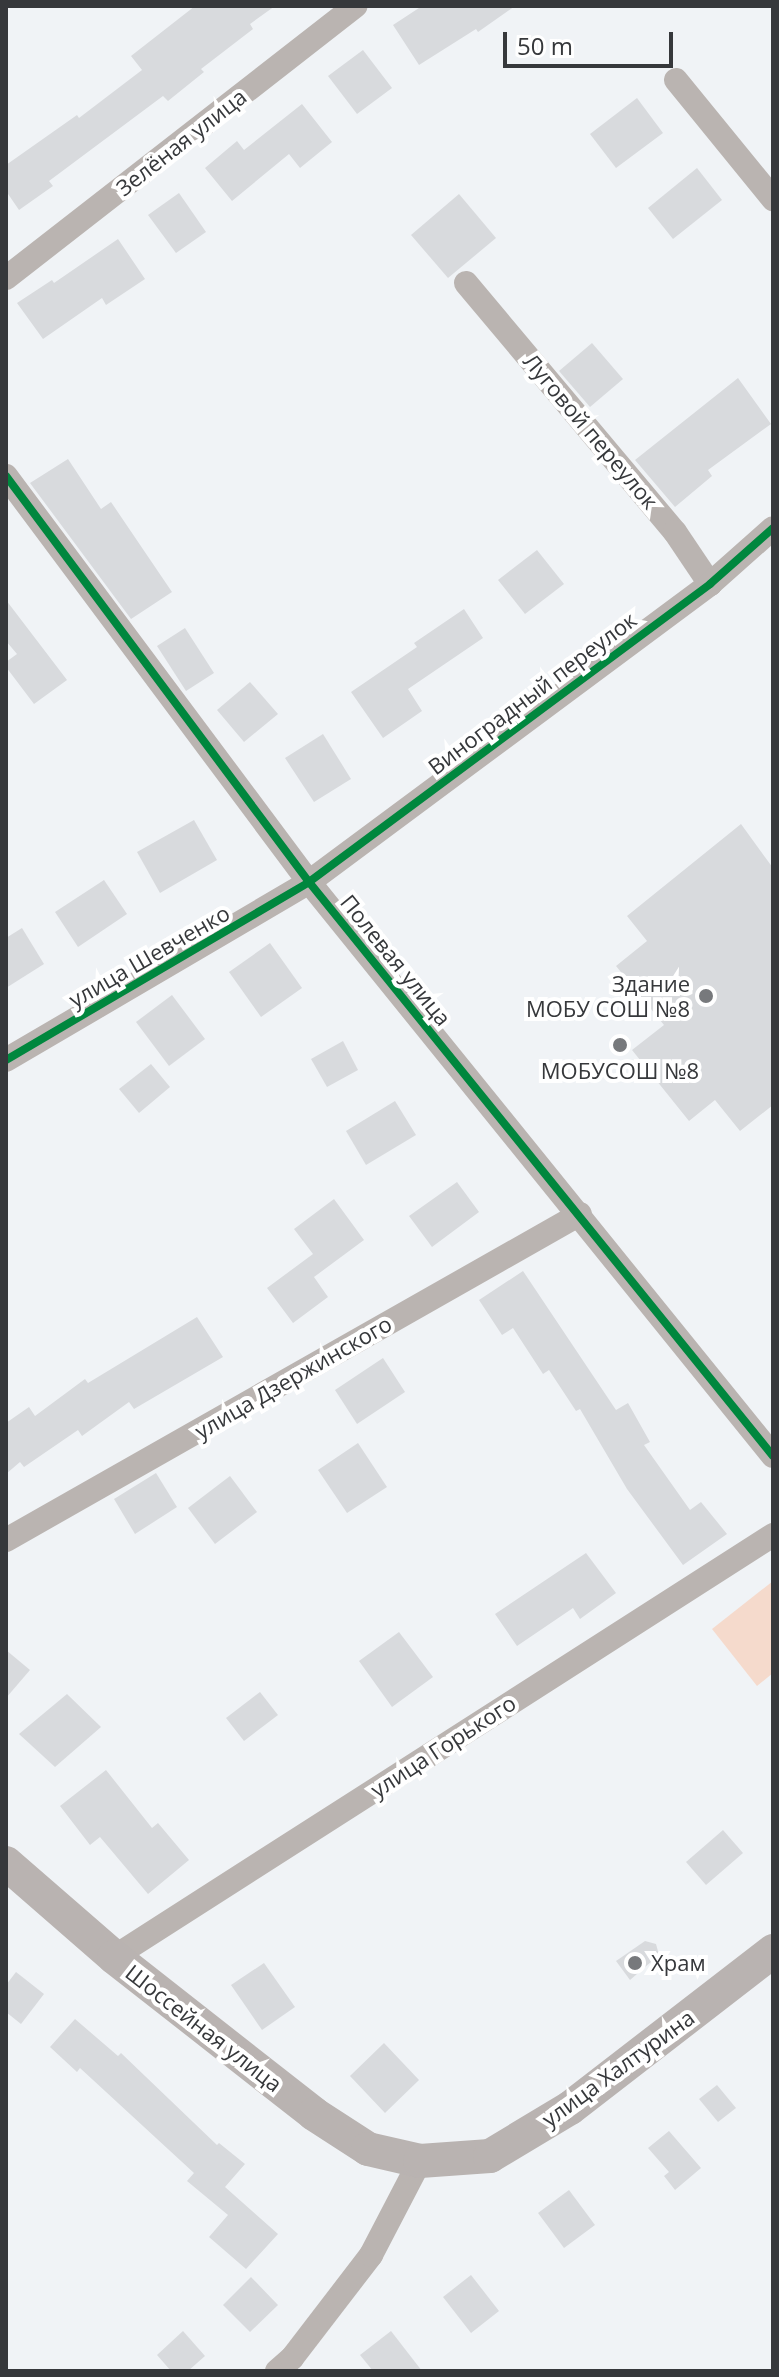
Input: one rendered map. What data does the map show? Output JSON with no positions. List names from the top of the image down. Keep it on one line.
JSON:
{"streets":{"main road":["Шоссейная улица","улица Халтурина"],"street":["Зелёная улица","Луговой переулок","Виноградный переулок","улица Шевченко","Полевая улица","улица Дзержинского","улица Горького"]},"crossings":[["Луговой переулок","Виноградный переулок"],["Виноградный переулок","улица Шевченко"],["Виноградный переулок","Полевая улица"],["улица Шевченко","Полевая улица"],["Полевая улица","улица Дзержинского"],["улица Горького","Шоссейная улица"],["Шоссейная улица","улица Халтурина"]],"places":["Здание МОБУ СОШ №8","МОБУСОШ №8","Храм"],"scale_bar":"50 m"}
